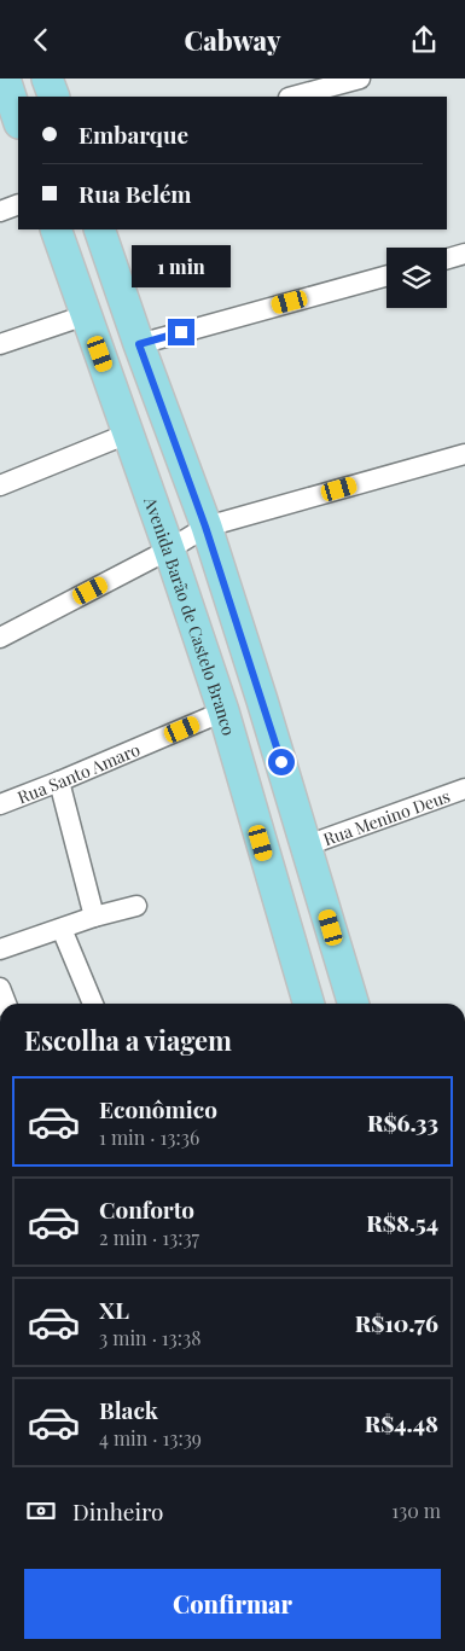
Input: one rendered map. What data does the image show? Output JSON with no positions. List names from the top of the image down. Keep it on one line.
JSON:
{"streets":{"main road":["Avenida Barão de Castelo Branco"],"street":["Rua Santo Amaro","Rua Menino Deus"]},"crossings":[["Avenida Barão de Castelo Branco","Rua Santo Amaro"]],"page":{"header":"Cabway","banner":["Embarque","Rua Belém"],"bubble":"1 min","heading":"Escolha a viagem","list":[{"name":"Econômico","note":"1 min · 13:36","value":"R$6.33"},{"name":"Conforto","note":"2 min · 13:37","value":"R$8.54"},{"name":"XL","note":"3 min · 13:38","value":"R$10.76"},{"name":"Black","note":"4 min · 13:39","value":"R$4.48"}],"pay":["Dinheiro","130 m"],"buttons":"Confirmar"}}
